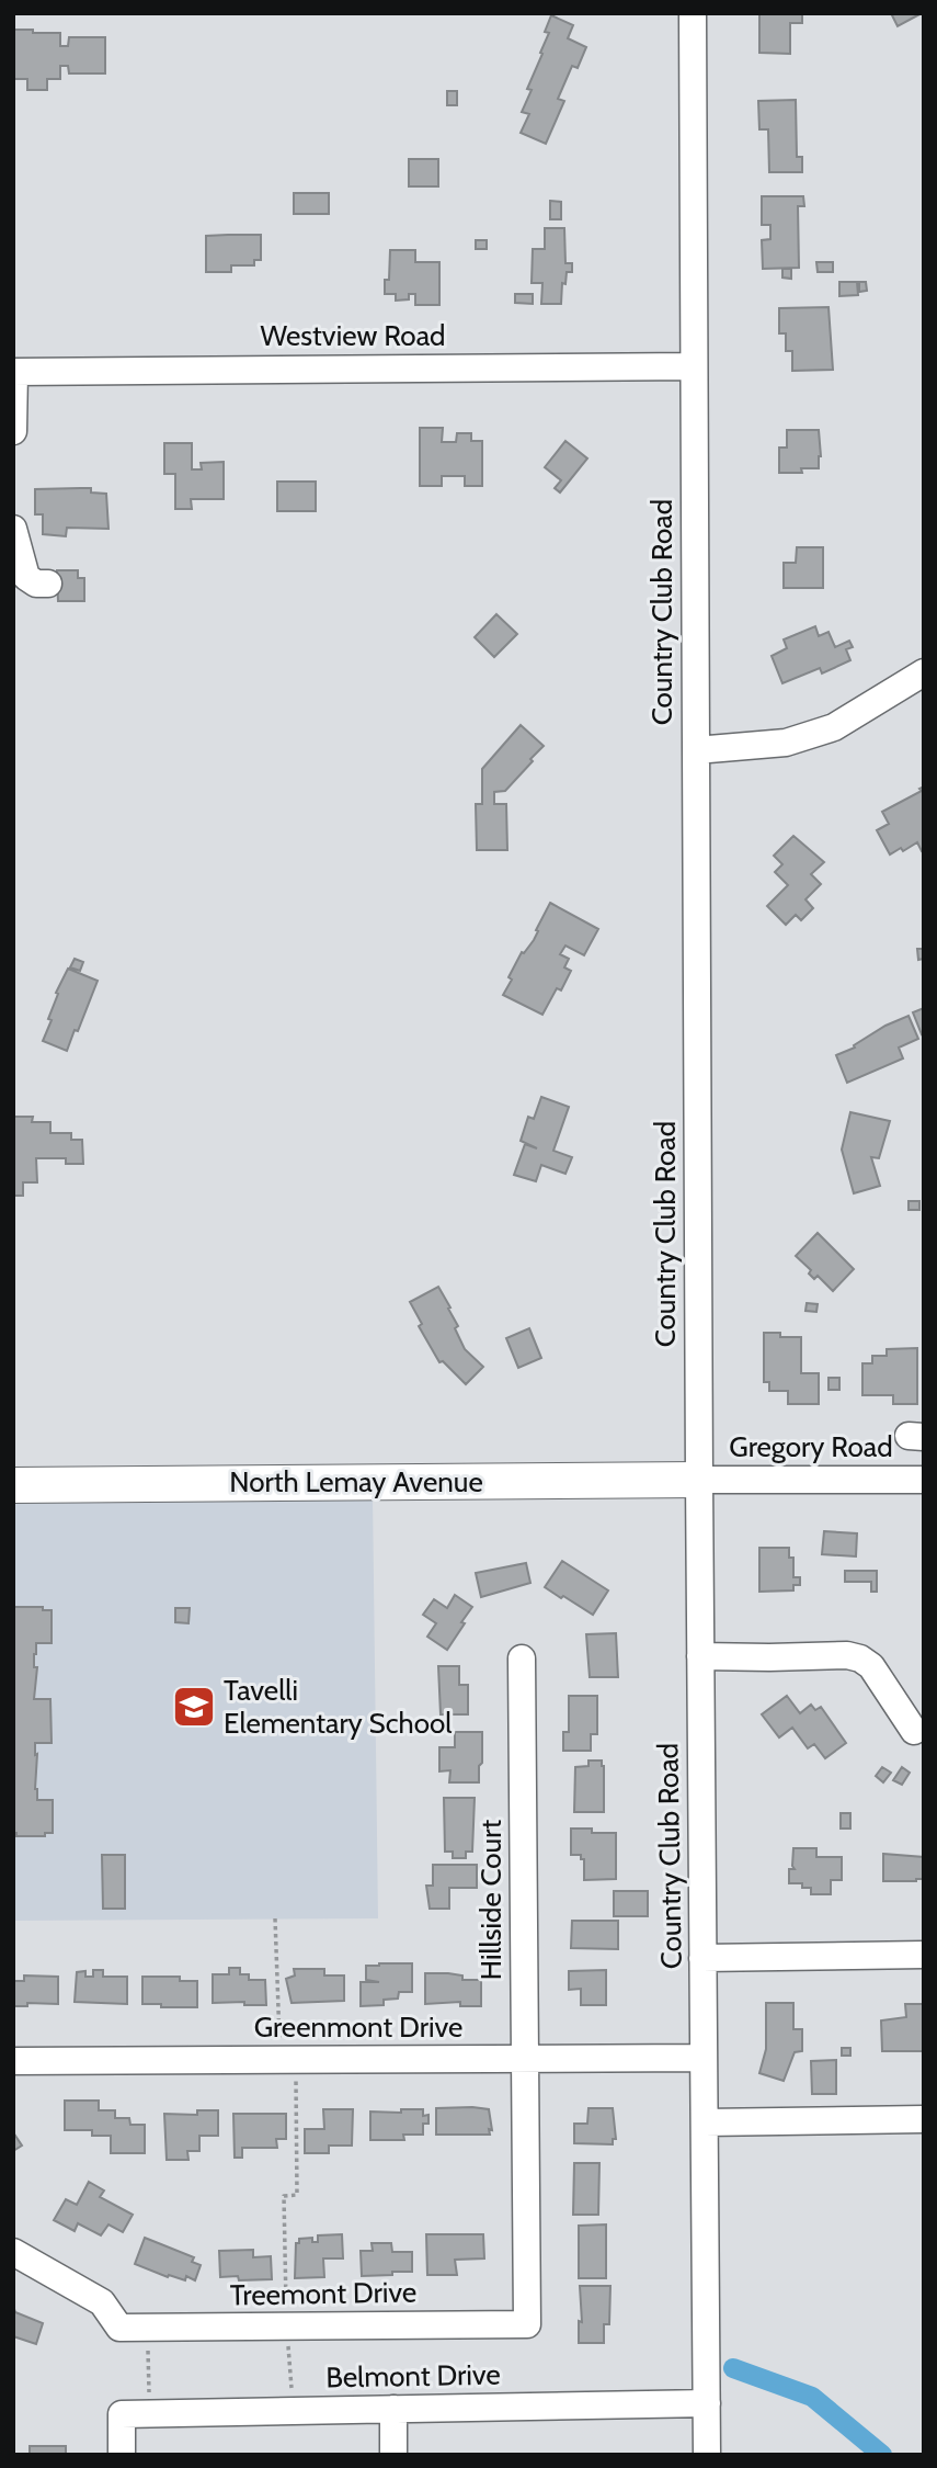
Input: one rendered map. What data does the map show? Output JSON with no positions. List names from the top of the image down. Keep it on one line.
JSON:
{"streets":{"main road":["North Lemay Avenue"],"street":["Westview Road","Country Club Road","Gregory Road","Hillside Court","Greenmont Drive","Treemont Drive","Belmont Drive"]},"crossings":[["Westview Road","Country Club Road"],["Country Club Road","Gregory Road"],["Country Club Road","North Lemay Avenue"],["Country Club Road","Greenmont Drive"],["Country Club Road","Belmont Drive"],["Gregory Road","North Lemay Avenue"],["Hillside Court","Greenmont Drive"],["Hillside Court","Treemont Drive"]],"places":{"school or university":["Tavelli Elementary School"]}}
